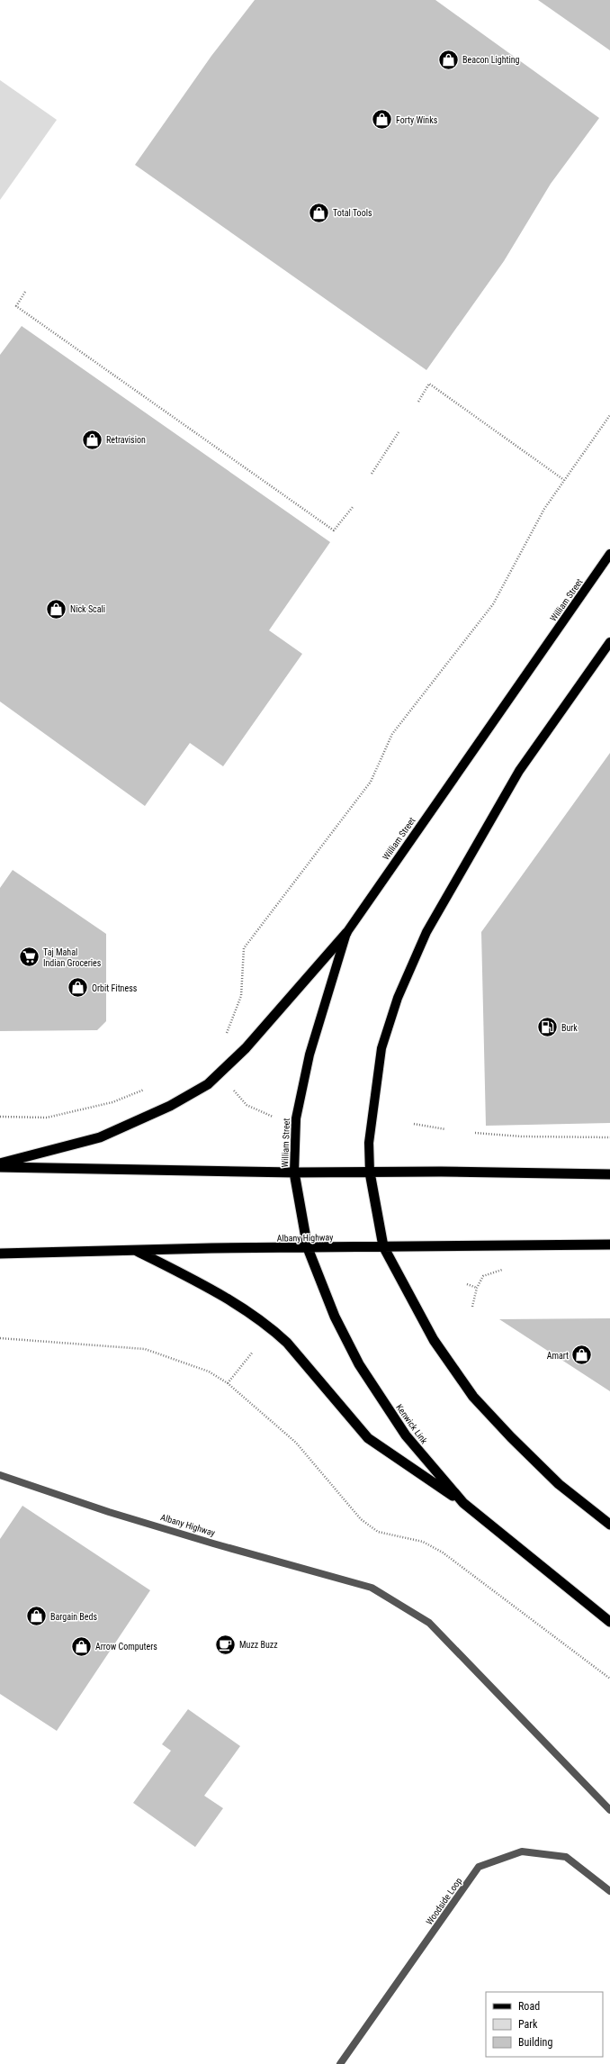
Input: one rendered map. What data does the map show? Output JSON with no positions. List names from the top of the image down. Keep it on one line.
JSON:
{"streets":{"highway":["Albany Highway","Kenwick Link"],"main road":["William Street"],"street":["Woodside Loop"]},"crossings":[["William Street","Kenwick Link"],["Albany Highway","Kenwick Link"]],"places":{"shop":["Beacon Lighting","Forty Winks","Total Tools","Retravision","Nick Scali","Orbit Fitness","Amart","Bargain Beds","Arrow Computers"],"supermarket":["Taj Mahal Indian Groceries"],"fuel station":["Burk"],"cafe":["Muzz Buzz"]},"legend":["Road","Park","Building"]}
